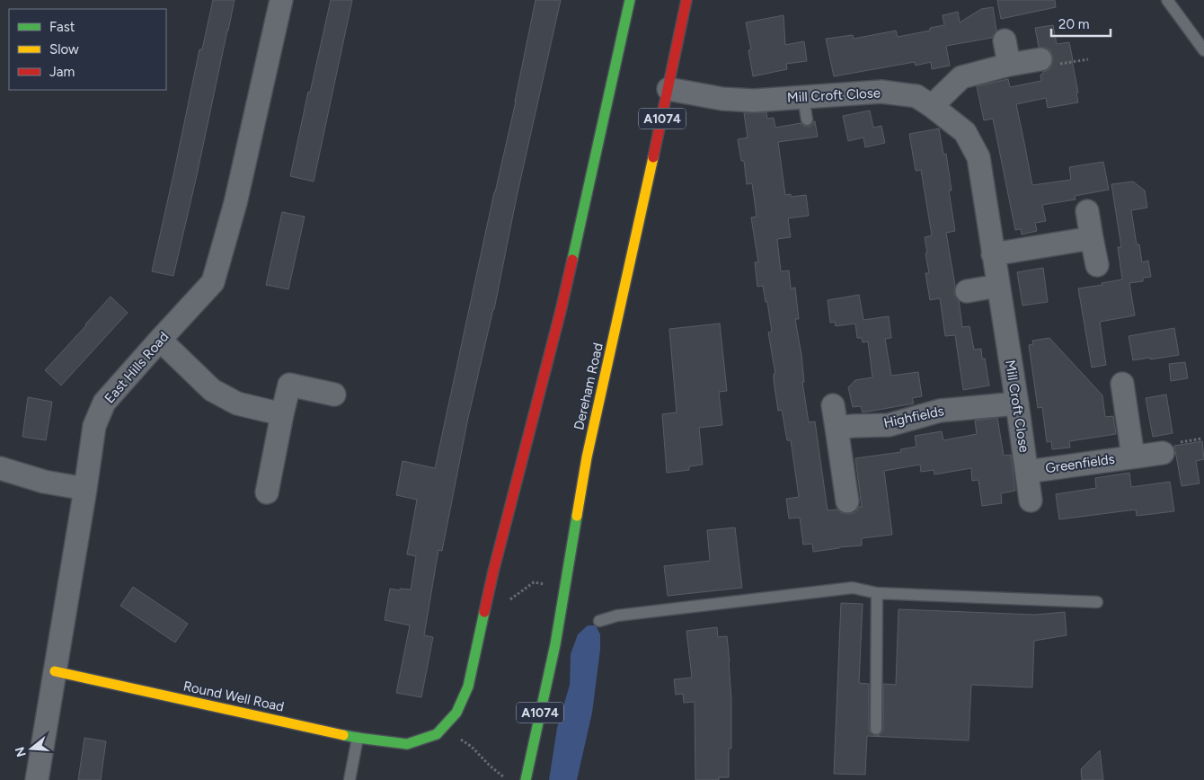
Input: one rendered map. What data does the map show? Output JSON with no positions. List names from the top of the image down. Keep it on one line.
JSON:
{"streets":{"main road":["A1074","Dereham Road","Round Well Road"],"street":["Mill Croft Close","East Hills Road","Highfields","Greenfields"]},"crossings":[["Mill Croft Close","Dereham Road"],["Mill Croft Close","Highfields"],["Mill Croft Close","Greenfields"],["East Hills Road","Round Well Road"]],"legend":["Fast","Slow","Jam"],"scale_bar":"20 m","north":"left"}
